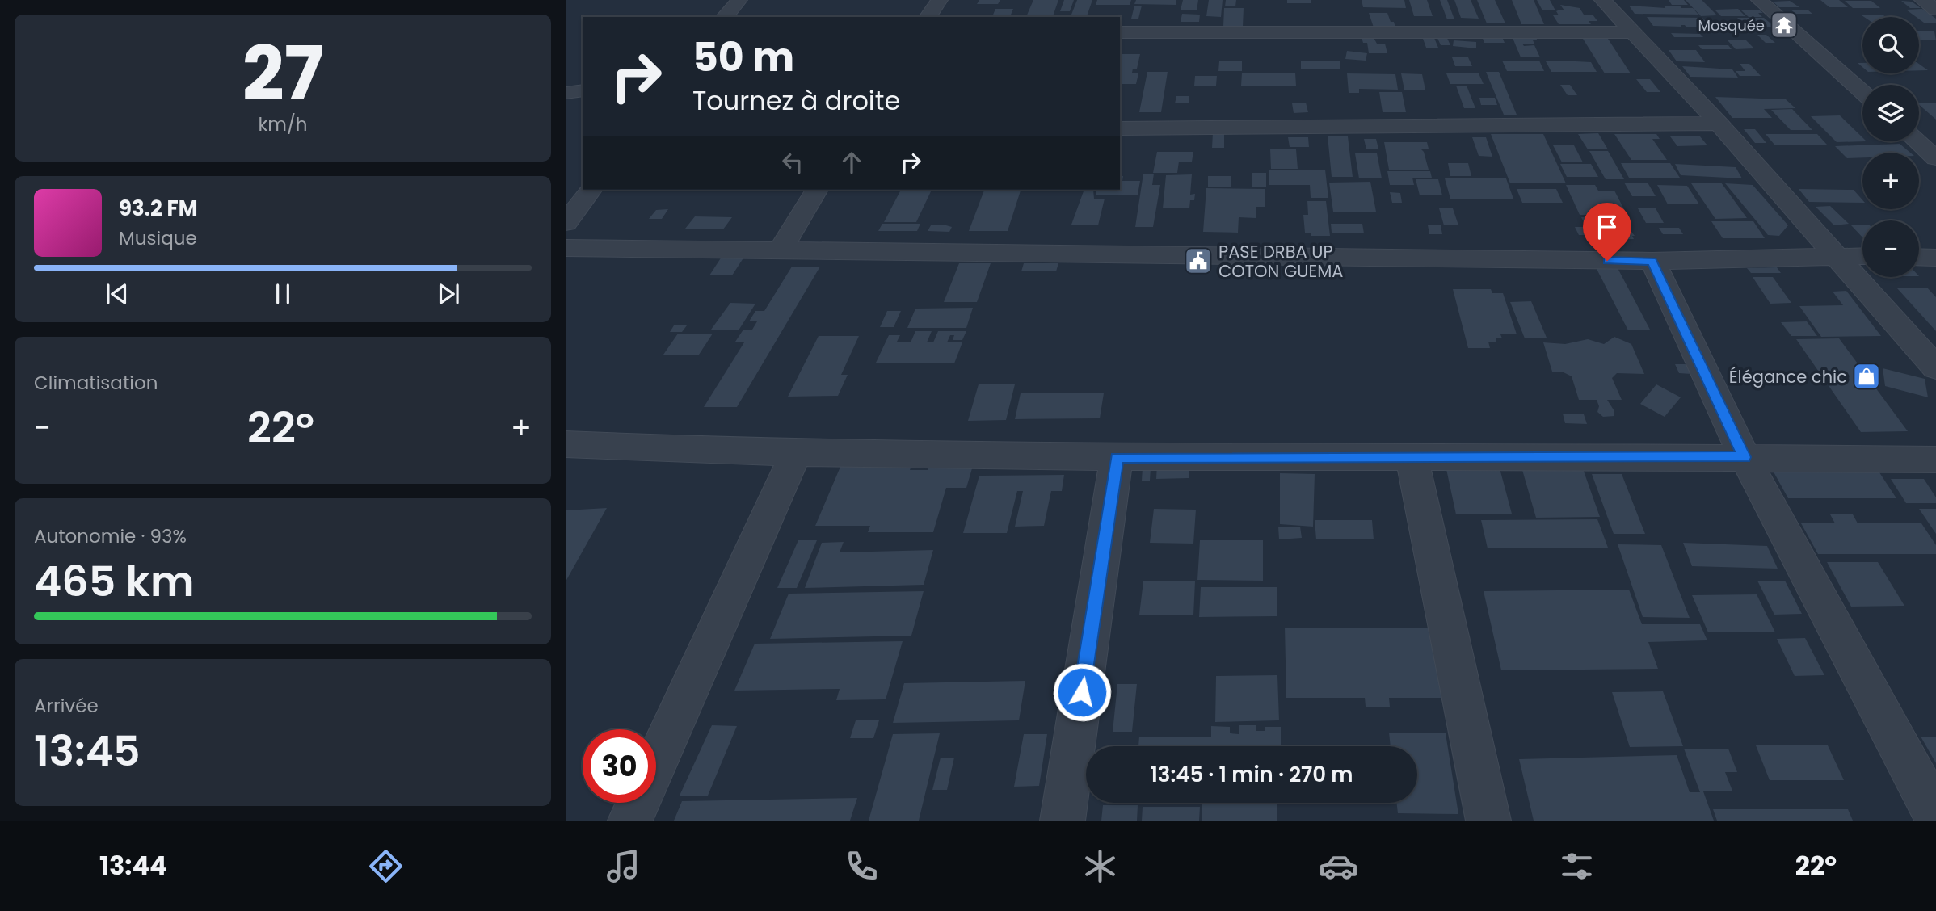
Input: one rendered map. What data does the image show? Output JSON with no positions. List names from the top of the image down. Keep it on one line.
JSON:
{"places":{"temple":["Mosquée"],"public building":["PASE DRBA UP COTON GUEMA"],"shop":["Élégance chic"]},"page":{"tile":[["27","km/h"],"Climatisation",["Autonomie · 93%","465 km"],["Arrivée","13:45"]],"map_buttons":["+","−"],"turn":["50 m","Tournez à droite"],"song":["93.2 FM","Musique"],"heat":["−","22°","+"],"limit":"30","trip":"13:45 · 1 min · 270 m","tabs":["13:44","22°"]}}
